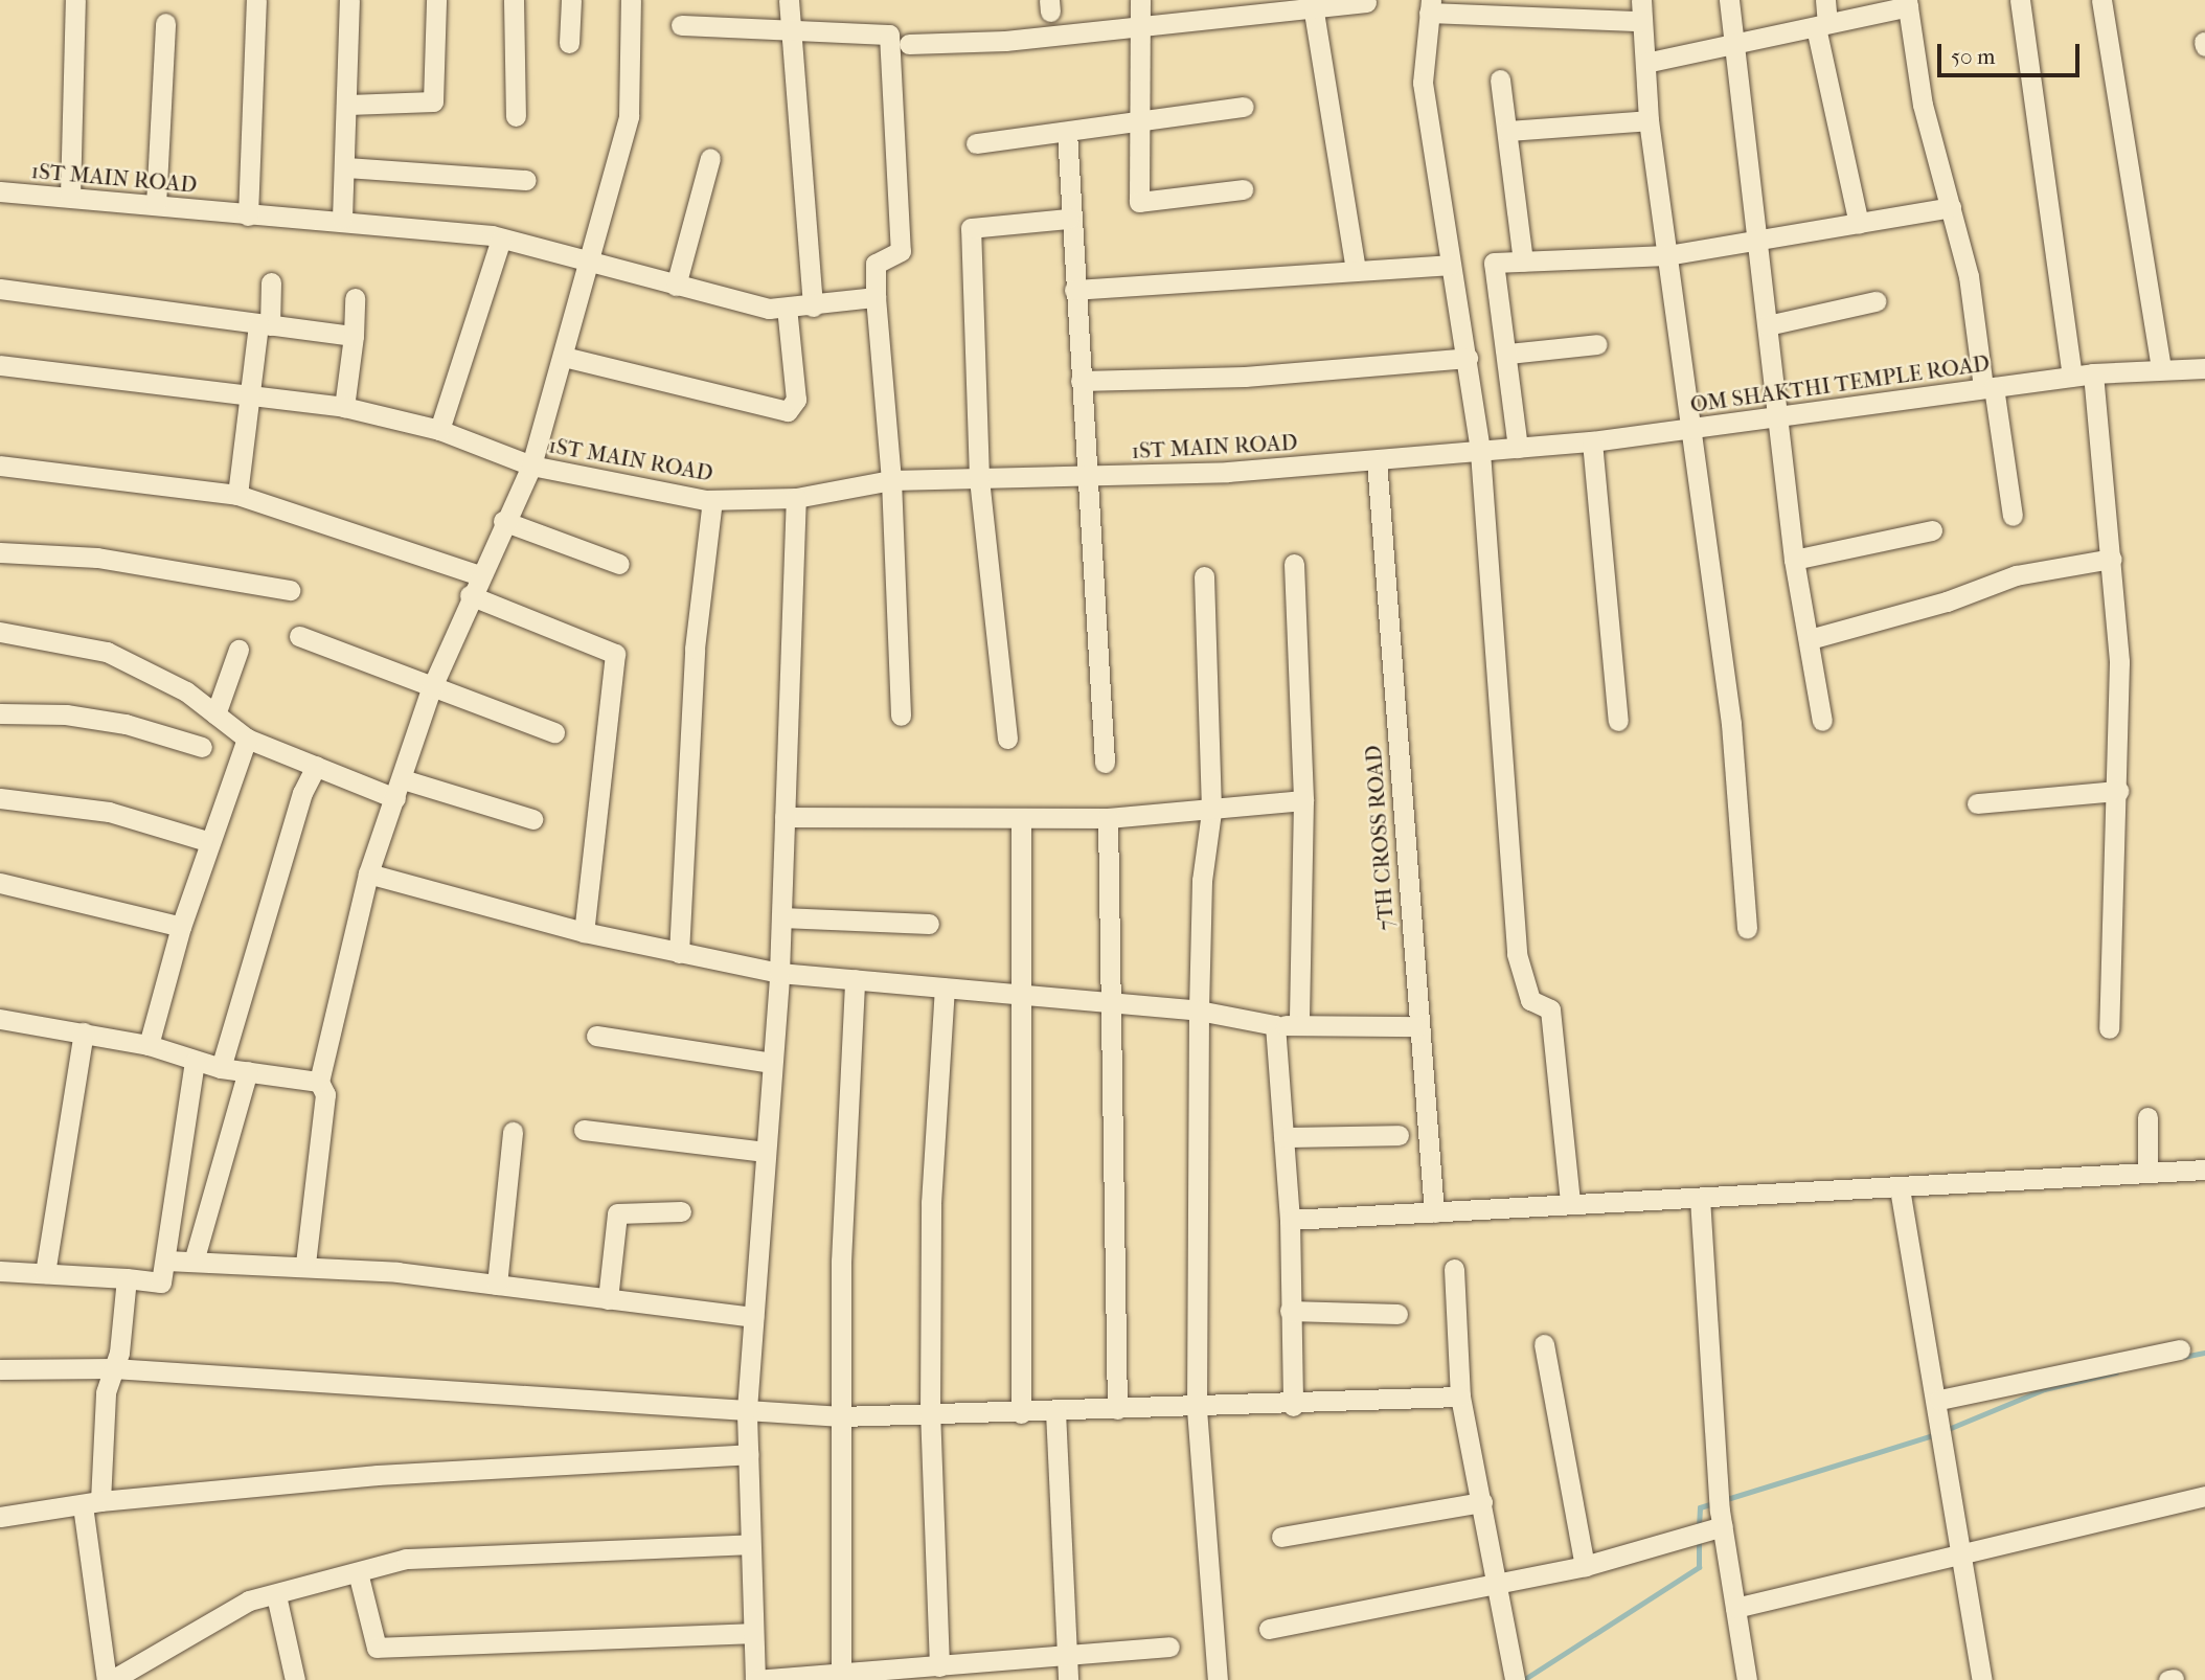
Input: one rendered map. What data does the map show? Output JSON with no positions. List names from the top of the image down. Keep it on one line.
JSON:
{"streets":{"street":["1ST MAIN ROAD","OM SHAKTHI TEMPLE ROAD","7TH CROSS ROAD"]},"crossings":[["1ST MAIN ROAD","OM SHAKTHI TEMPLE ROAD"],["1ST MAIN ROAD","7TH CROSS ROAD"]],"scale_bar":"50 m"}
